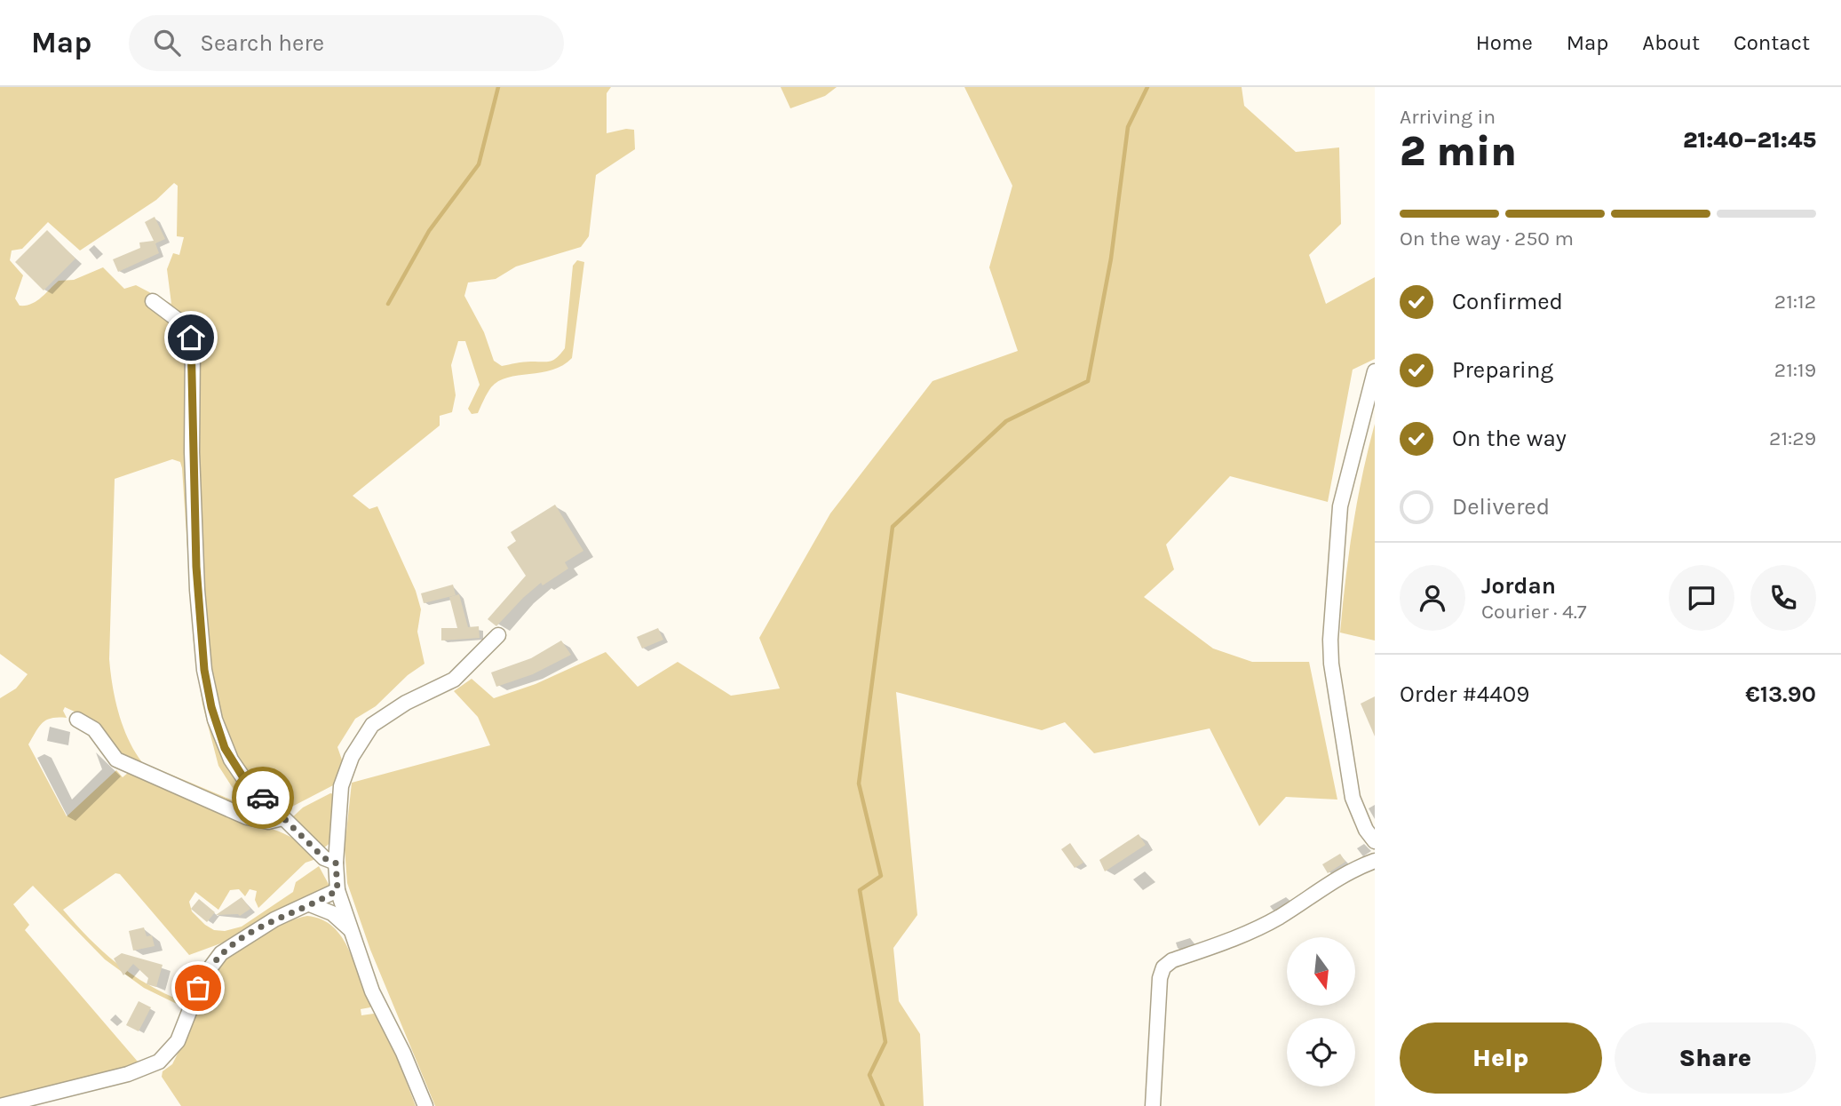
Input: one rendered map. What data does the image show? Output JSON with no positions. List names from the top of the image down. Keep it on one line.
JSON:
{"north":"bottom","page":{"header":"Map","search":"Search here","nav":["Home","Map","About","Contact"],"heading":["2 min","Arriving in","21:40–21:45"],"panel":["Jordan","Courier · 4.7","Order #4409","€13.90"],"bar":"On the way · 250 m","list":[["Confirmed","21:12"],["Preparing","21:19"],["On the way","21:29"],"Delivered"],"buttons":["Help","Share"]}}
